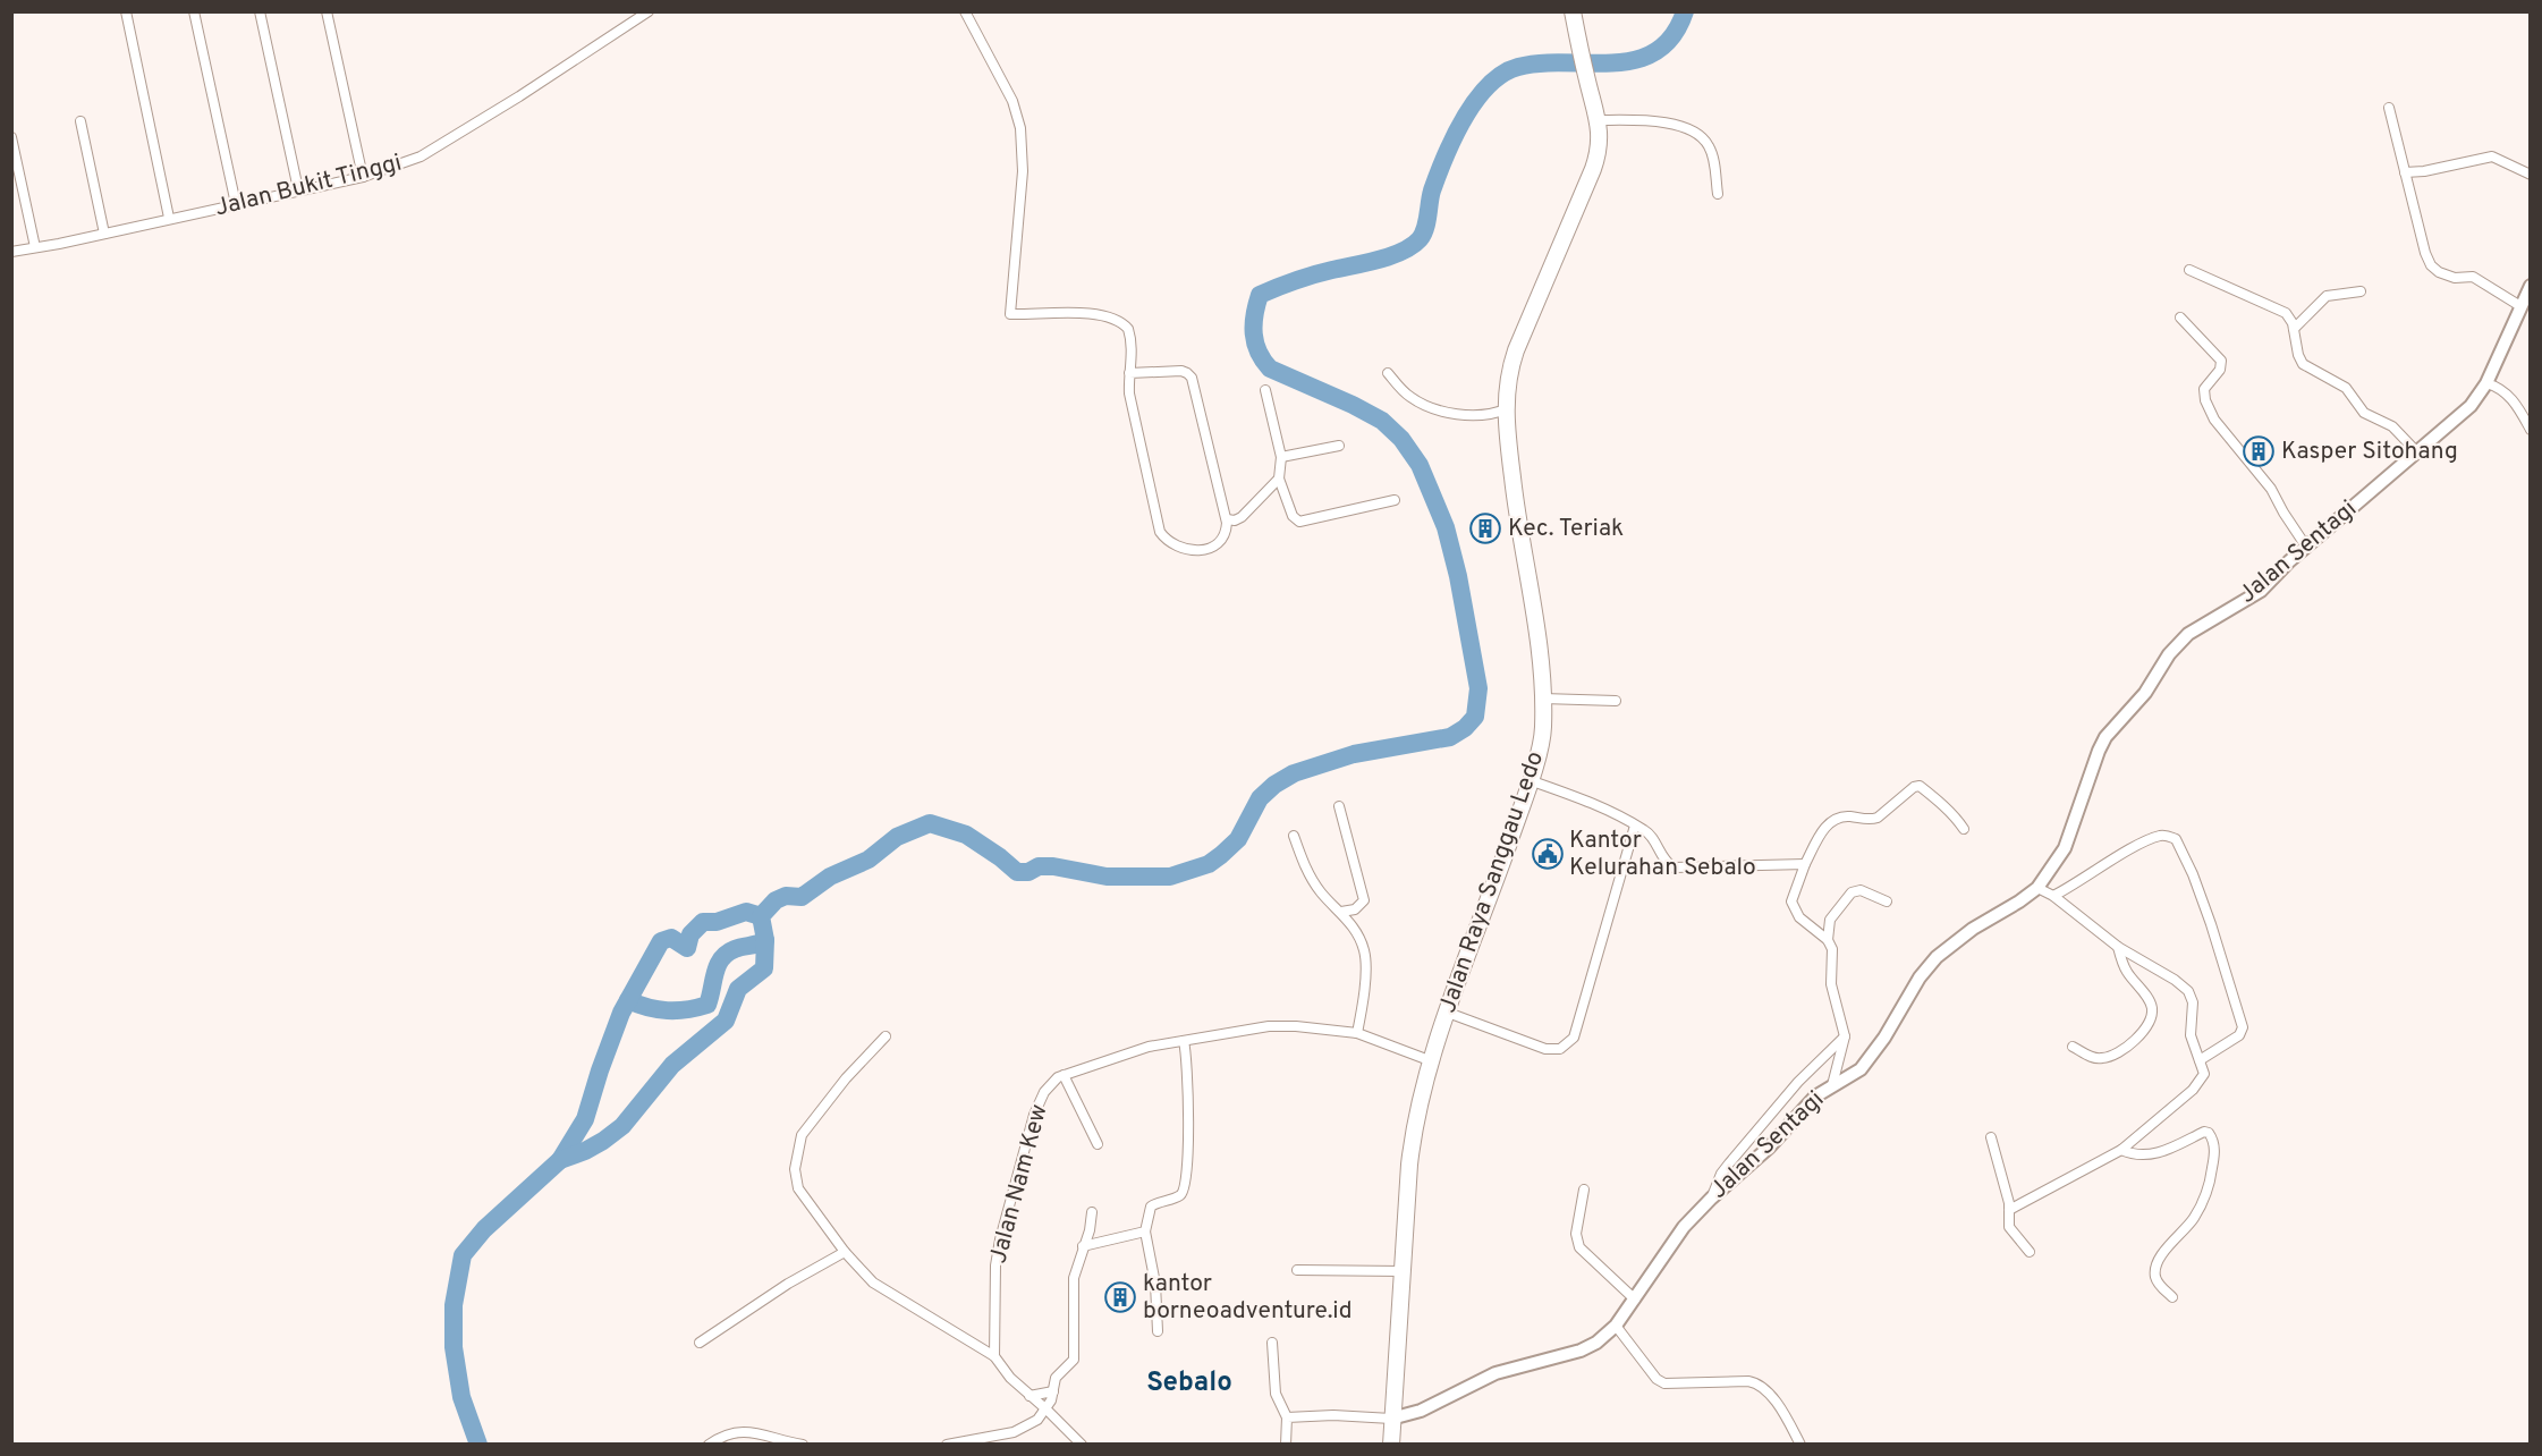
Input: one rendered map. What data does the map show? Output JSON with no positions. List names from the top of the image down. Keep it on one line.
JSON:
{"streets":{"highway":["Jalan Raya Sanggau Ledo"],"main road":["Jalan Sentagi"],"street":["Jalan Bukit Tinggi","Jalan Nam Kew"]},"crossings":[["Jalan Sentagi","Jalan Raya Sanggau Ledo"],["Jalan Raya Sanggau Ledo","Jalan Nam Kew"]],"districts":["Sebalo"],"places":{"building":["Kasper Sitohang","Kec. Teriak","kantor borneoadventure.id"],"public building":["Kantor Kelurahan Sebalo"]}}
